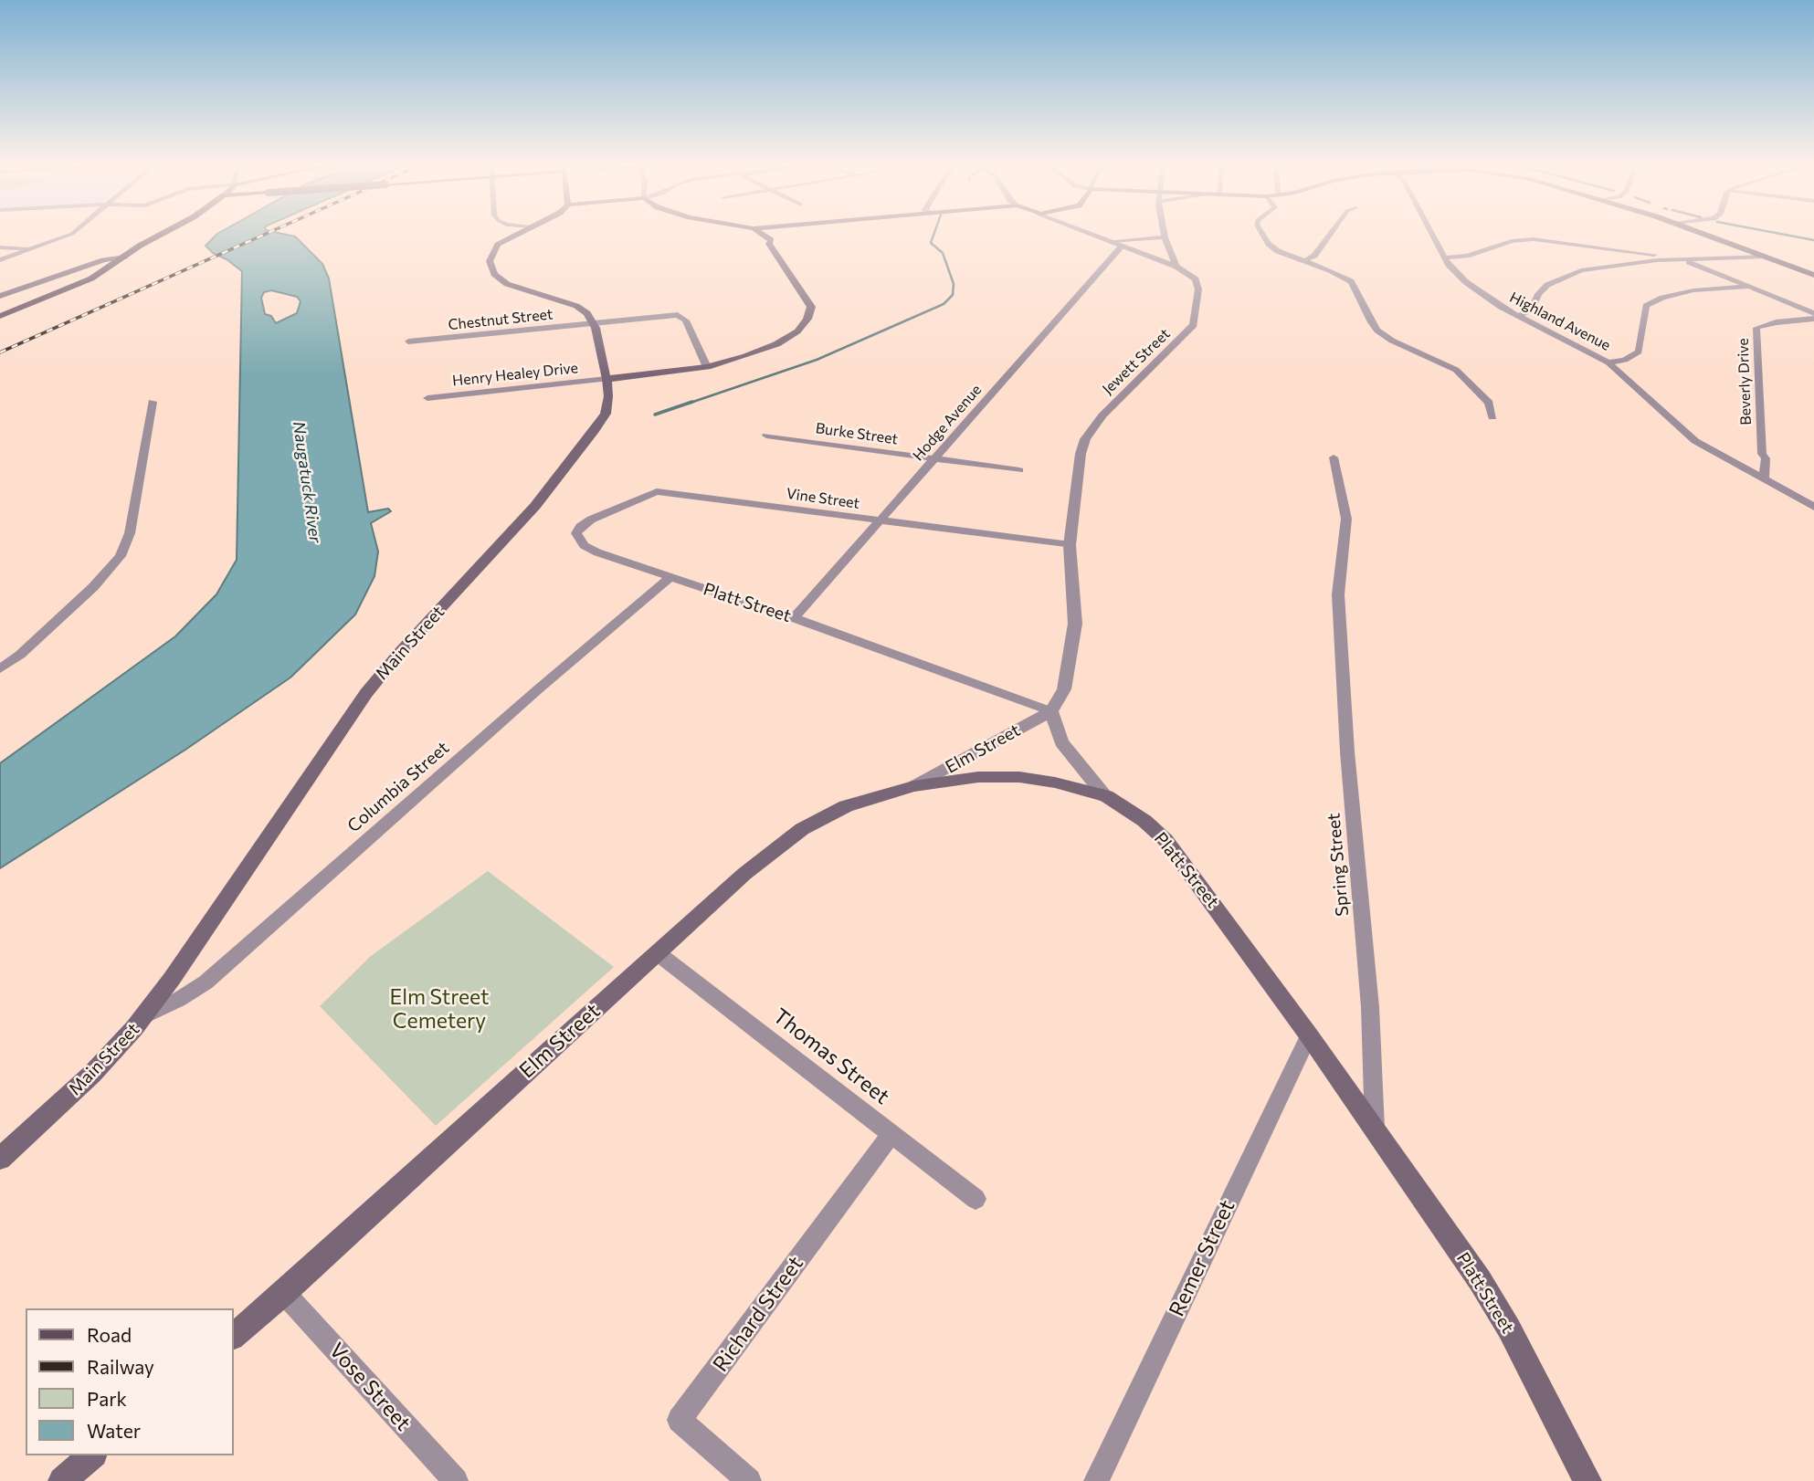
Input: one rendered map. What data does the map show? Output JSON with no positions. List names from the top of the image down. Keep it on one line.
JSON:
{"streets":{"main road":["Platt Street","Main Street","Elm Street"],"street":["Chestnut Street","Highland Avenue","Jewett Street","Henry Healey Drive","Beverly Drive","Hodge Avenue","Burke Street","Vine Street","Columbia Street","Spring Street","Thomas Street","Remer Street","Richard Street","Vose Street"]},"crossings":[["Chestnut Street","Main Street"],["Highland Avenue","Beverly Drive"],["Jewett Street","Hodge Avenue"],["Jewett Street","Vine Street"],["Jewett Street","Platt Street"],["Jewett Street","Elm Street"],["Henry Healey Drive","Main Street"],["Hodge Avenue","Burke Street"],["Hodge Avenue","Vine Street"],["Hodge Avenue","Platt Street"],["Vine Street","Platt Street"],["Platt Street","Elm Street"],["Platt Street","Columbia Street"],["Platt Street","Spring Street"],["Platt Street","Remer Street"],["Main Street","Columbia Street"],["Elm Street","Thomas Street"],["Elm Street","Vose Street"],["Thomas Street","Richard Street"]],"water":["Naugatuck River"],"parks":["Elm Street Cemetery"],"legend":["Road","Railway","Park","Water"]}
